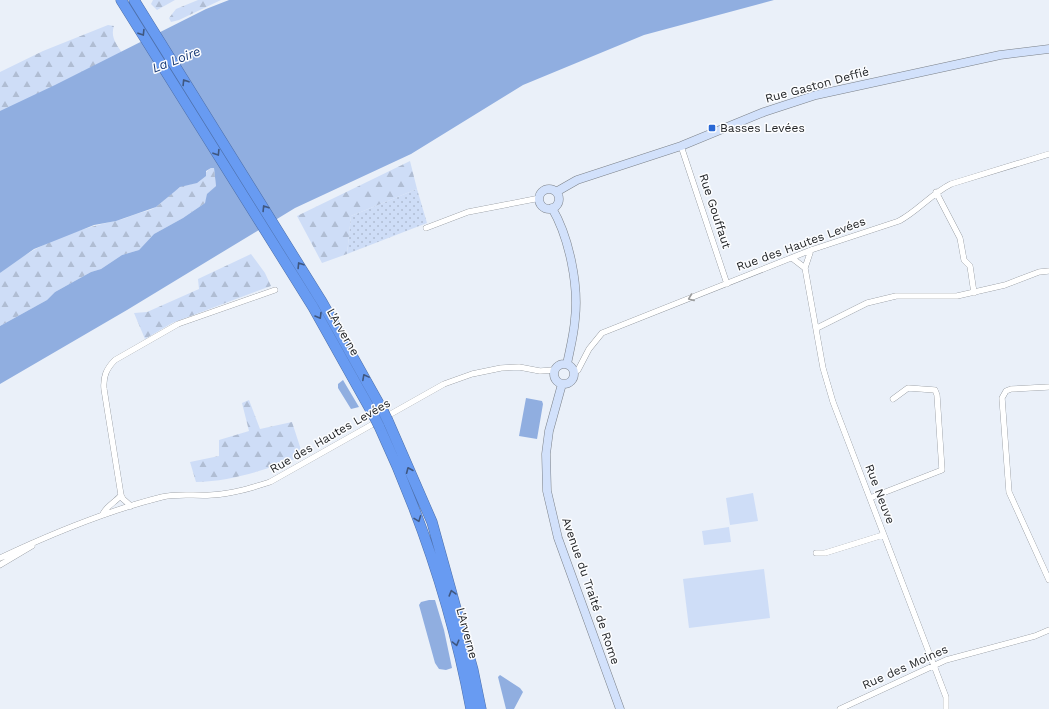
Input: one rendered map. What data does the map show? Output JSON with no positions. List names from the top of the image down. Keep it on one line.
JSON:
{"streets":{"highway":["L'Arverne"],"main road":["Rue Gaston Deffié","Avenue du Traité de Rome"],"street":["Rue Gouffaut","Rue des Hautes Levées","Rue Neuve","Rue des Moines"]},"crossings":[["Rue Gaston Deffié","Rue Gouffaut"],["Rue Gouffaut","Rue des Hautes Levées"],["Rue des Hautes Levées","Avenue du Traité de Rome"],["Rue Neuve","Rue des Moines"]],"water":["La Loire"],"places":{"transit":["Basses Levées"]}}
